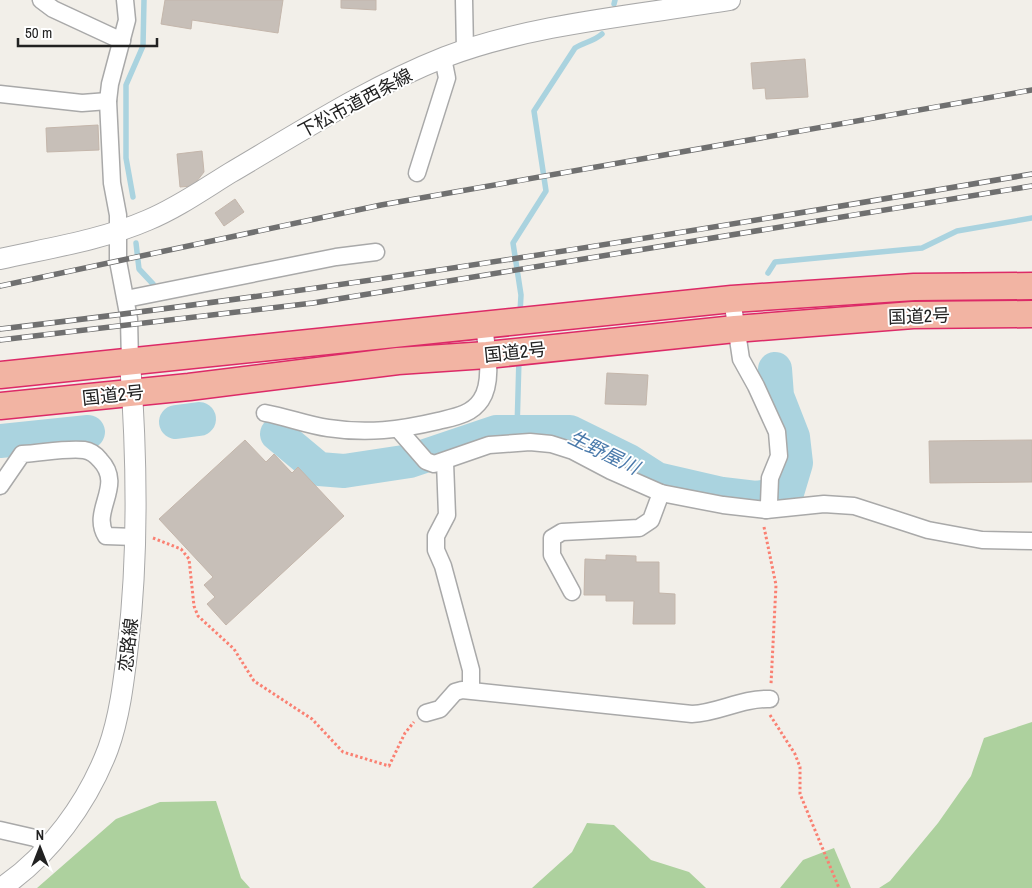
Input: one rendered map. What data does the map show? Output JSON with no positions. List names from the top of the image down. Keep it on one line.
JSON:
{"streets":{"highway":["国道2号"],"street":["下松市道西条線","恋路線"]},"crossings":[["国道2号","恋路線"]],"water":["生野屋川"],"scale_bar":"50 m","north":"top"}
